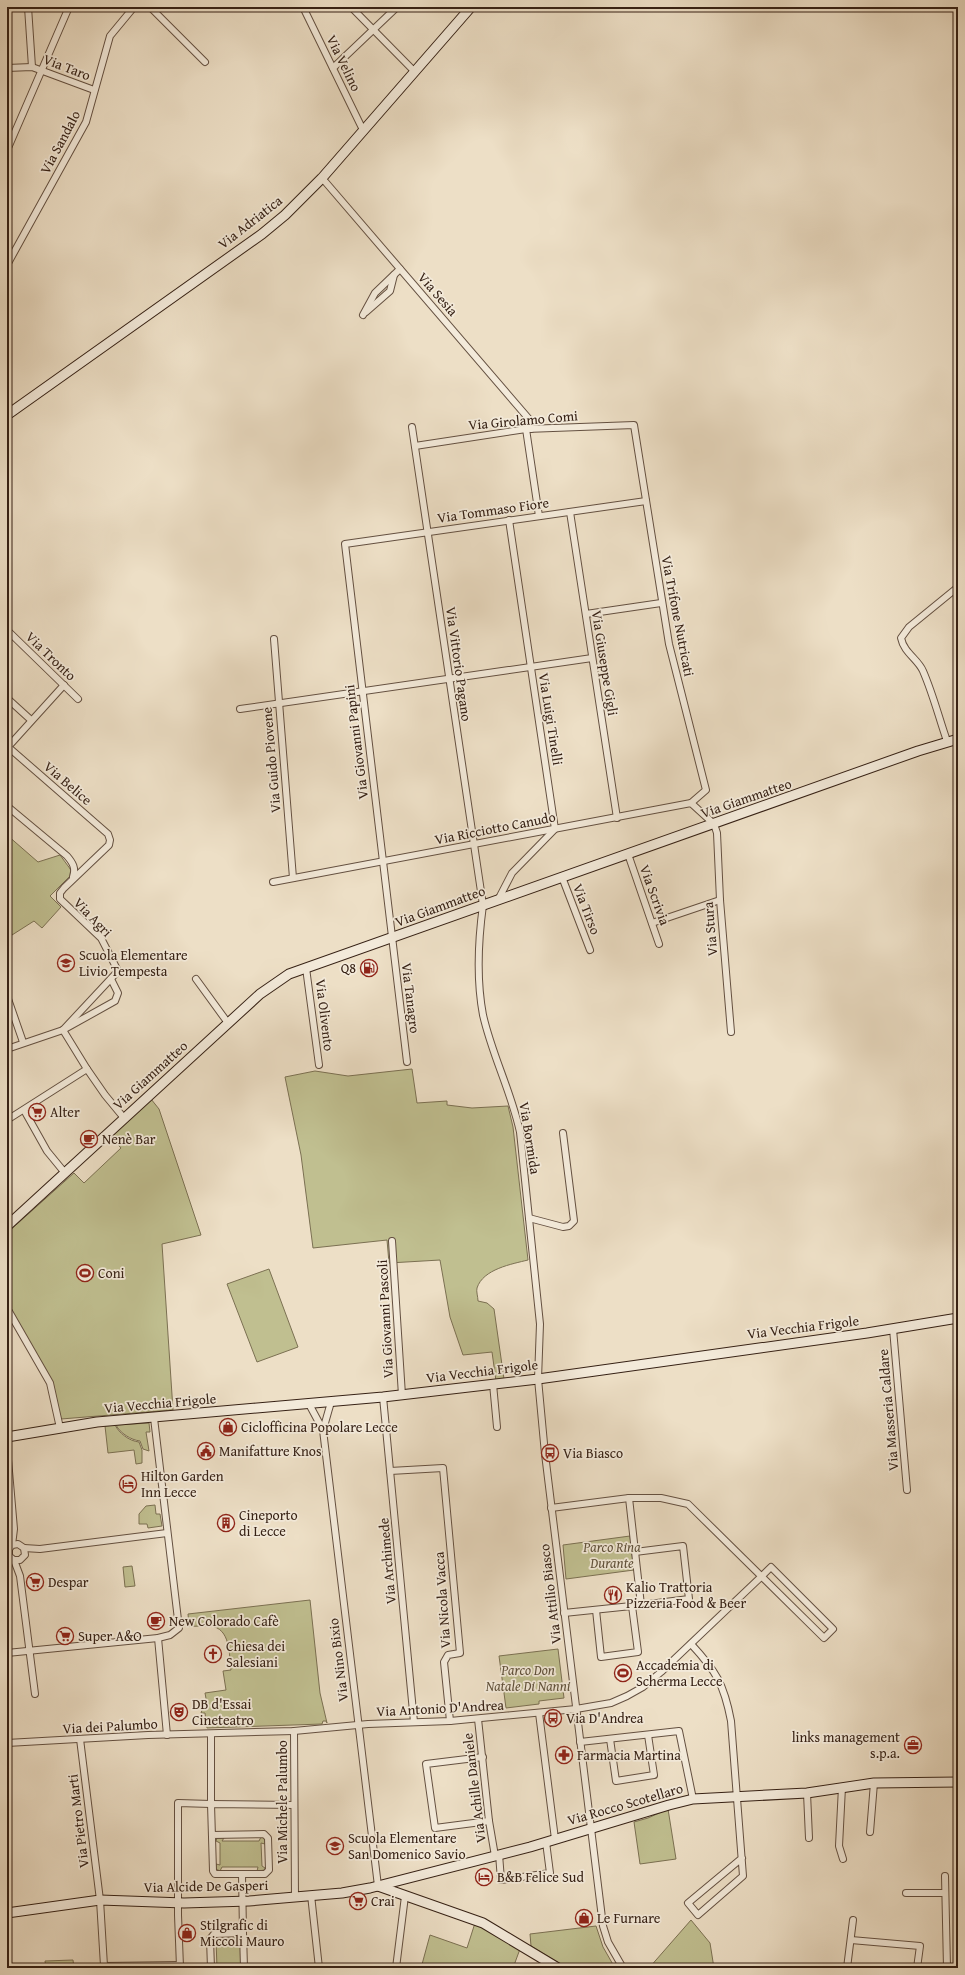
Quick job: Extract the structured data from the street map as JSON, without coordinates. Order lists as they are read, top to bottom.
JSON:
{
  "streets": {
    "street": [
      "Via Velino",
      "Via Taro",
      "Via Sandalo",
      "Via Adriatica",
      "Via Sesia",
      "Via Girolamo Comi",
      "Via Tommaso Fiore",
      "Via Trifone Nutricati",
      "Via Tronto",
      "Via Giuseppe Gigli",
      "Via Vittorio Pagano",
      "Via Luigi Tinelli",
      "Via Giovanni Papini",
      "Via Guido Piovene",
      "Via Belice",
      "Via Giammatteo",
      "Via Ricciotto Canudo",
      "Via Scrivia",
      "Via Tirso",
      "Via Agri",
      "Via Stura",
      "Via Tanagro",
      "Via Olivento",
      "Via Bormida",
      "Via Giovanni Pascoli",
      "Via Vecchia Frigole",
      "Via Masseria Caldare",
      "Via Archimede",
      "Via Attilio Biasco",
      "Via Nicola Vacca",
      "Via Nino Bixio",
      "Via Antonio D'Andrea",
      "Via dei Palumbo",
      "Via Achille Daniele",
      "Via Michele Palumbo",
      "Via Rocco Scotellaro",
      "Via Pietro Marti",
      "Via Alcide De Gasperi"
    ]
  },
  "crossings": [
    ["Via Velino", "Via Adriatica"],
    ["Via Taro", "Via Sandalo"],
    ["Via Adriatica", "Via Sesia"],
    ["Via Sesia", "Via Girolamo Comi"],
    ["Via Sesia", "Via Tommaso Fiore"],
    ["Via Girolamo Comi", "Via Trifone Nutricati"],
    ["Via Girolamo Comi", "Via Vittorio Pagano"],
    ["Via Tommaso Fiore", "Via Trifone Nutricati"],
    ["Via Tommaso Fiore", "Via Giuseppe Gigli"],
    ["Via Tommaso Fiore", "Via Vittorio Pagano"],
    ["Via Tommaso Fiore", "Via Luigi Tinelli"],
    ["Via Tommaso Fiore", "Via Giovanni Papini"],
    ["Via Trifone Nutricati", "Via Ricciotto Canudo"],
    ["Via Giuseppe Gigli", "Via Ricciotto Canudo"],
    ["Via Vittorio Pagano", "Via Giammatteo"],
    ["Via Vittorio Pagano", "Via Ricciotto Canudo"],
    ["Via Vittorio Pagano", "Via Bormida"],
    ["Via Luigi Tinelli", "Via Ricciotto Canudo"],
    ["Via Giovanni Papini", "Via Giammatteo"],
    ["Via Giovanni Papini", "Via Ricciotto Canudo"],
    ["Via Giovanni Papini", "Via Tanagro"],
    ["Via Guido Piovene", "Via Ricciotto Canudo"],
    ["Via Belice", "Via Agri"],
    ["Via Giammatteo", "Via Scrivia"],
    ["Via Giammatteo", "Via Tirso"],
    ["Via Giammatteo", "Via Stura"],
    ["Via Giammatteo", "Via Tanagro"],
    ["Via Giammatteo", "Via Olivento"],
    ["Via Giammatteo", "Via Bormida"],
    ["Via Bormida", "Via Vecchia Frigole"],
    ["Via Bormida", "Via Attilio Biasco"],
    ["Via Giovanni Pascoli", "Via Vecchia Frigole"],
    ["Via Vecchia Frigole", "Via Masseria Caldare"],
    ["Via Vecchia Frigole", "Via Archimede"],
    ["Via Vecchia Frigole", "Via Attilio Biasco"],
    ["Via Vecchia Frigole", "Via Nino Bixio"],
    ["Via Archimede", "Via Nicola Vacca"],
    ["Via Archimede", "Via Antonio D'Andrea"],
    ["Via Attilio Biasco", "Via Antonio D'Andrea"],
    ["Via Attilio Biasco", "Via Rocco Scotellaro"],
    ["Via Nicola Vacca", "Via Antonio D'Andrea"],
    ["Via Nino Bixio", "Via Antonio D'Andrea"],
    ["Via Nino Bixio", "Via dei Palumbo"],
    ["Via Nino Bixio", "Via Rocco Scotellaro"],
    ["Via Nino Bixio", "Via Alcide De Gasperi"],
    ["Via Antonio D'Andrea", "Via dei Palumbo"],
    ["Via Antonio D'Andrea", "Via Achille Daniele"],
    ["Via dei Palumbo", "Via Michele Palumbo"],
    ["Via dei Palumbo", "Via Pietro Marti"],
    ["Via Achille Daniele", "Via Rocco Scotellaro"],
    ["Via Michele Palumbo", "Via Alcide De Gasperi"],
    ["Via Rocco Scotellaro", "Via Alcide De Gasperi"],
    ["Via Pietro Marti", "Via Alcide De Gasperi"]
  ],
  "parks": ["Parco Rina Durante", "Parco Don Natale Di Nanni"],
  "places": {
    "school or university": ["Scuola Elementare Livio Tempesta", "Scuola Elementare San Domenico Savio"],
    "fuel station": ["Q8"],
    "supermarket": [
      "Alter",
      "Despar",
      "Super A&O",
      "Crai"
    ],
    "cafe": ["Nenè Bar", "New Colorado Cafè"],
    "sports": ["Coni", "Accademia di Scherma Lecce"],
    "shop": ["Ciclofficina Popolare Lecce", "Le Furnare", "Stilgrafic di Miccoli Mauro"],
    "public building": ["Manifatture Knos"],
    "bus stop": ["Via Biasco", "Via D'Andrea"],
    "hotel": ["Hilton Garden Inn Lecce", "B&B Felice Sud"],
    "building": ["Cineporto di Lecce"],
    "restaurant": ["Kalio Trattoria Pizzeria Food & Beer"],
    "church": ["Chiesa dei Salesiani"],
    "theatre": ["DB d'Essai Cineteatro"],
    "office": ["links management s.p.a."],
    "pharmacy": ["Farmacia Martina"]
  }
}
